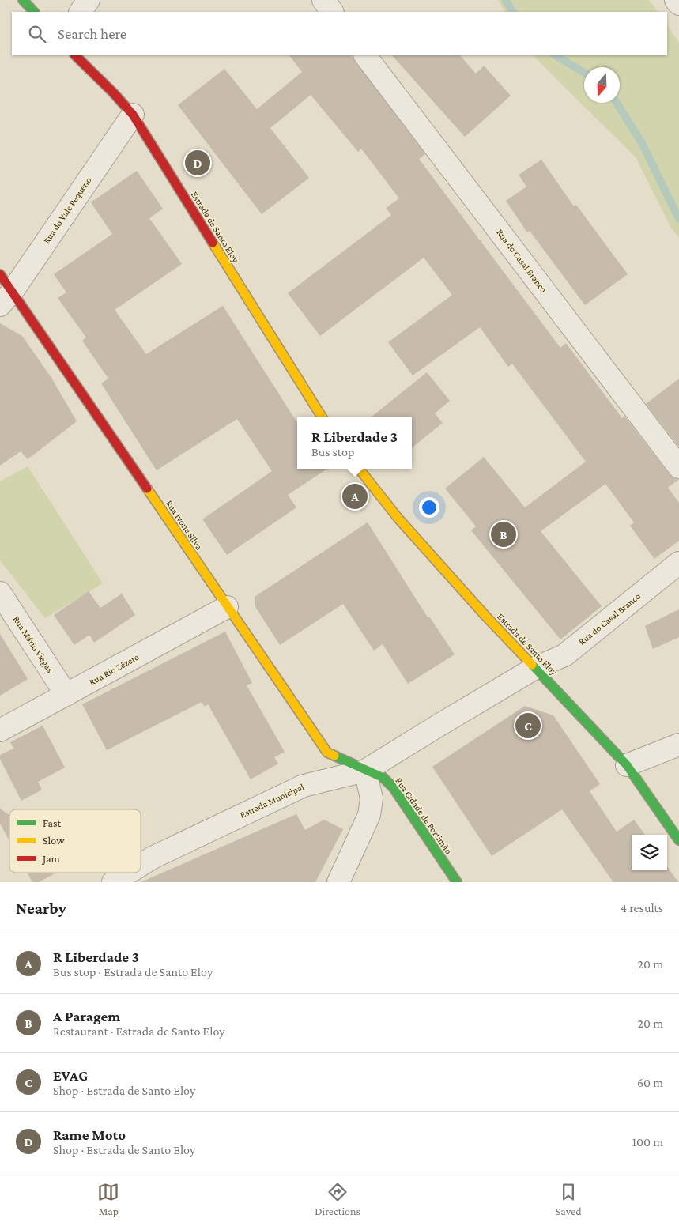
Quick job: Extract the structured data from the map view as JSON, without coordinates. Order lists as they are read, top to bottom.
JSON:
{
  "streets": {
    "main road": ["Estrada de Santo Eloy", "Rua Ivone Silva", "Rua Cidade de Portimão"],
    "street": [
      "Rua do Vale Pequeno",
      "Rua do Casal Branco",
      "Rua Mário Viegas",
      "Rua Rio Zêzere",
      "Estrada Municipal"
    ]
  },
  "crossings": [
    ["Rua do Vale Pequeno", "Estrada de Santo Eloy"],
    ["Rua do Vale Pequeno", "Rua Ivone Silva"],
    ["Estrada de Santo Eloy", "Rua do Casal Branco"],
    ["Estrada de Santo Eloy", "Estrada Municipal"],
    ["Rua do Casal Branco", "Estrada Municipal"],
    ["Rua Ivone Silva", "Rua Rio Zêzere"],
    ["Rua Ivone Silva", "Estrada Municipal"],
    ["Rua Ivone Silva", "Rua Cidade de Portimão"],
    ["Rua Mário Viegas", "Rua Rio Zêzere"],
    ["Estrada Municipal", "Rua Cidade de Portimão"]
  ],
  "legend": ["Fast", "Slow", "Jam"],
  "north": "bottom",
  "page": {
    "search": "Search here",
    "pins": [
      "D",
      "A",
      "B",
      "C"
    ],
    "popup": ["R Liberdade 3", "Bus stop"],
    "heading": ["Nearby", "4 results"],
    "list": [
      {
        "mark": "A",
        "name": "R Liberdade 3",
        "note": "Bus stop · Estrada de Santo Eloy",
        "value": "20 m"
      },
      {
        "mark": "B",
        "name": "A Paragem",
        "note": "Restaurant · Estrada de Santo Eloy",
        "value": "20 m"
      },
      {
        "mark": "C",
        "name": "EVAG",
        "note": "Shop · Estrada de Santo Eloy",
        "value": "60 m"
      },
      {
        "mark": "D",
        "name": "Rame Moto",
        "note": "Shop · Estrada de Santo Eloy",
        "value": "100 m"
      }
    ],
    "nav": ["Map", "Directions", "Saved"]
  }
}
